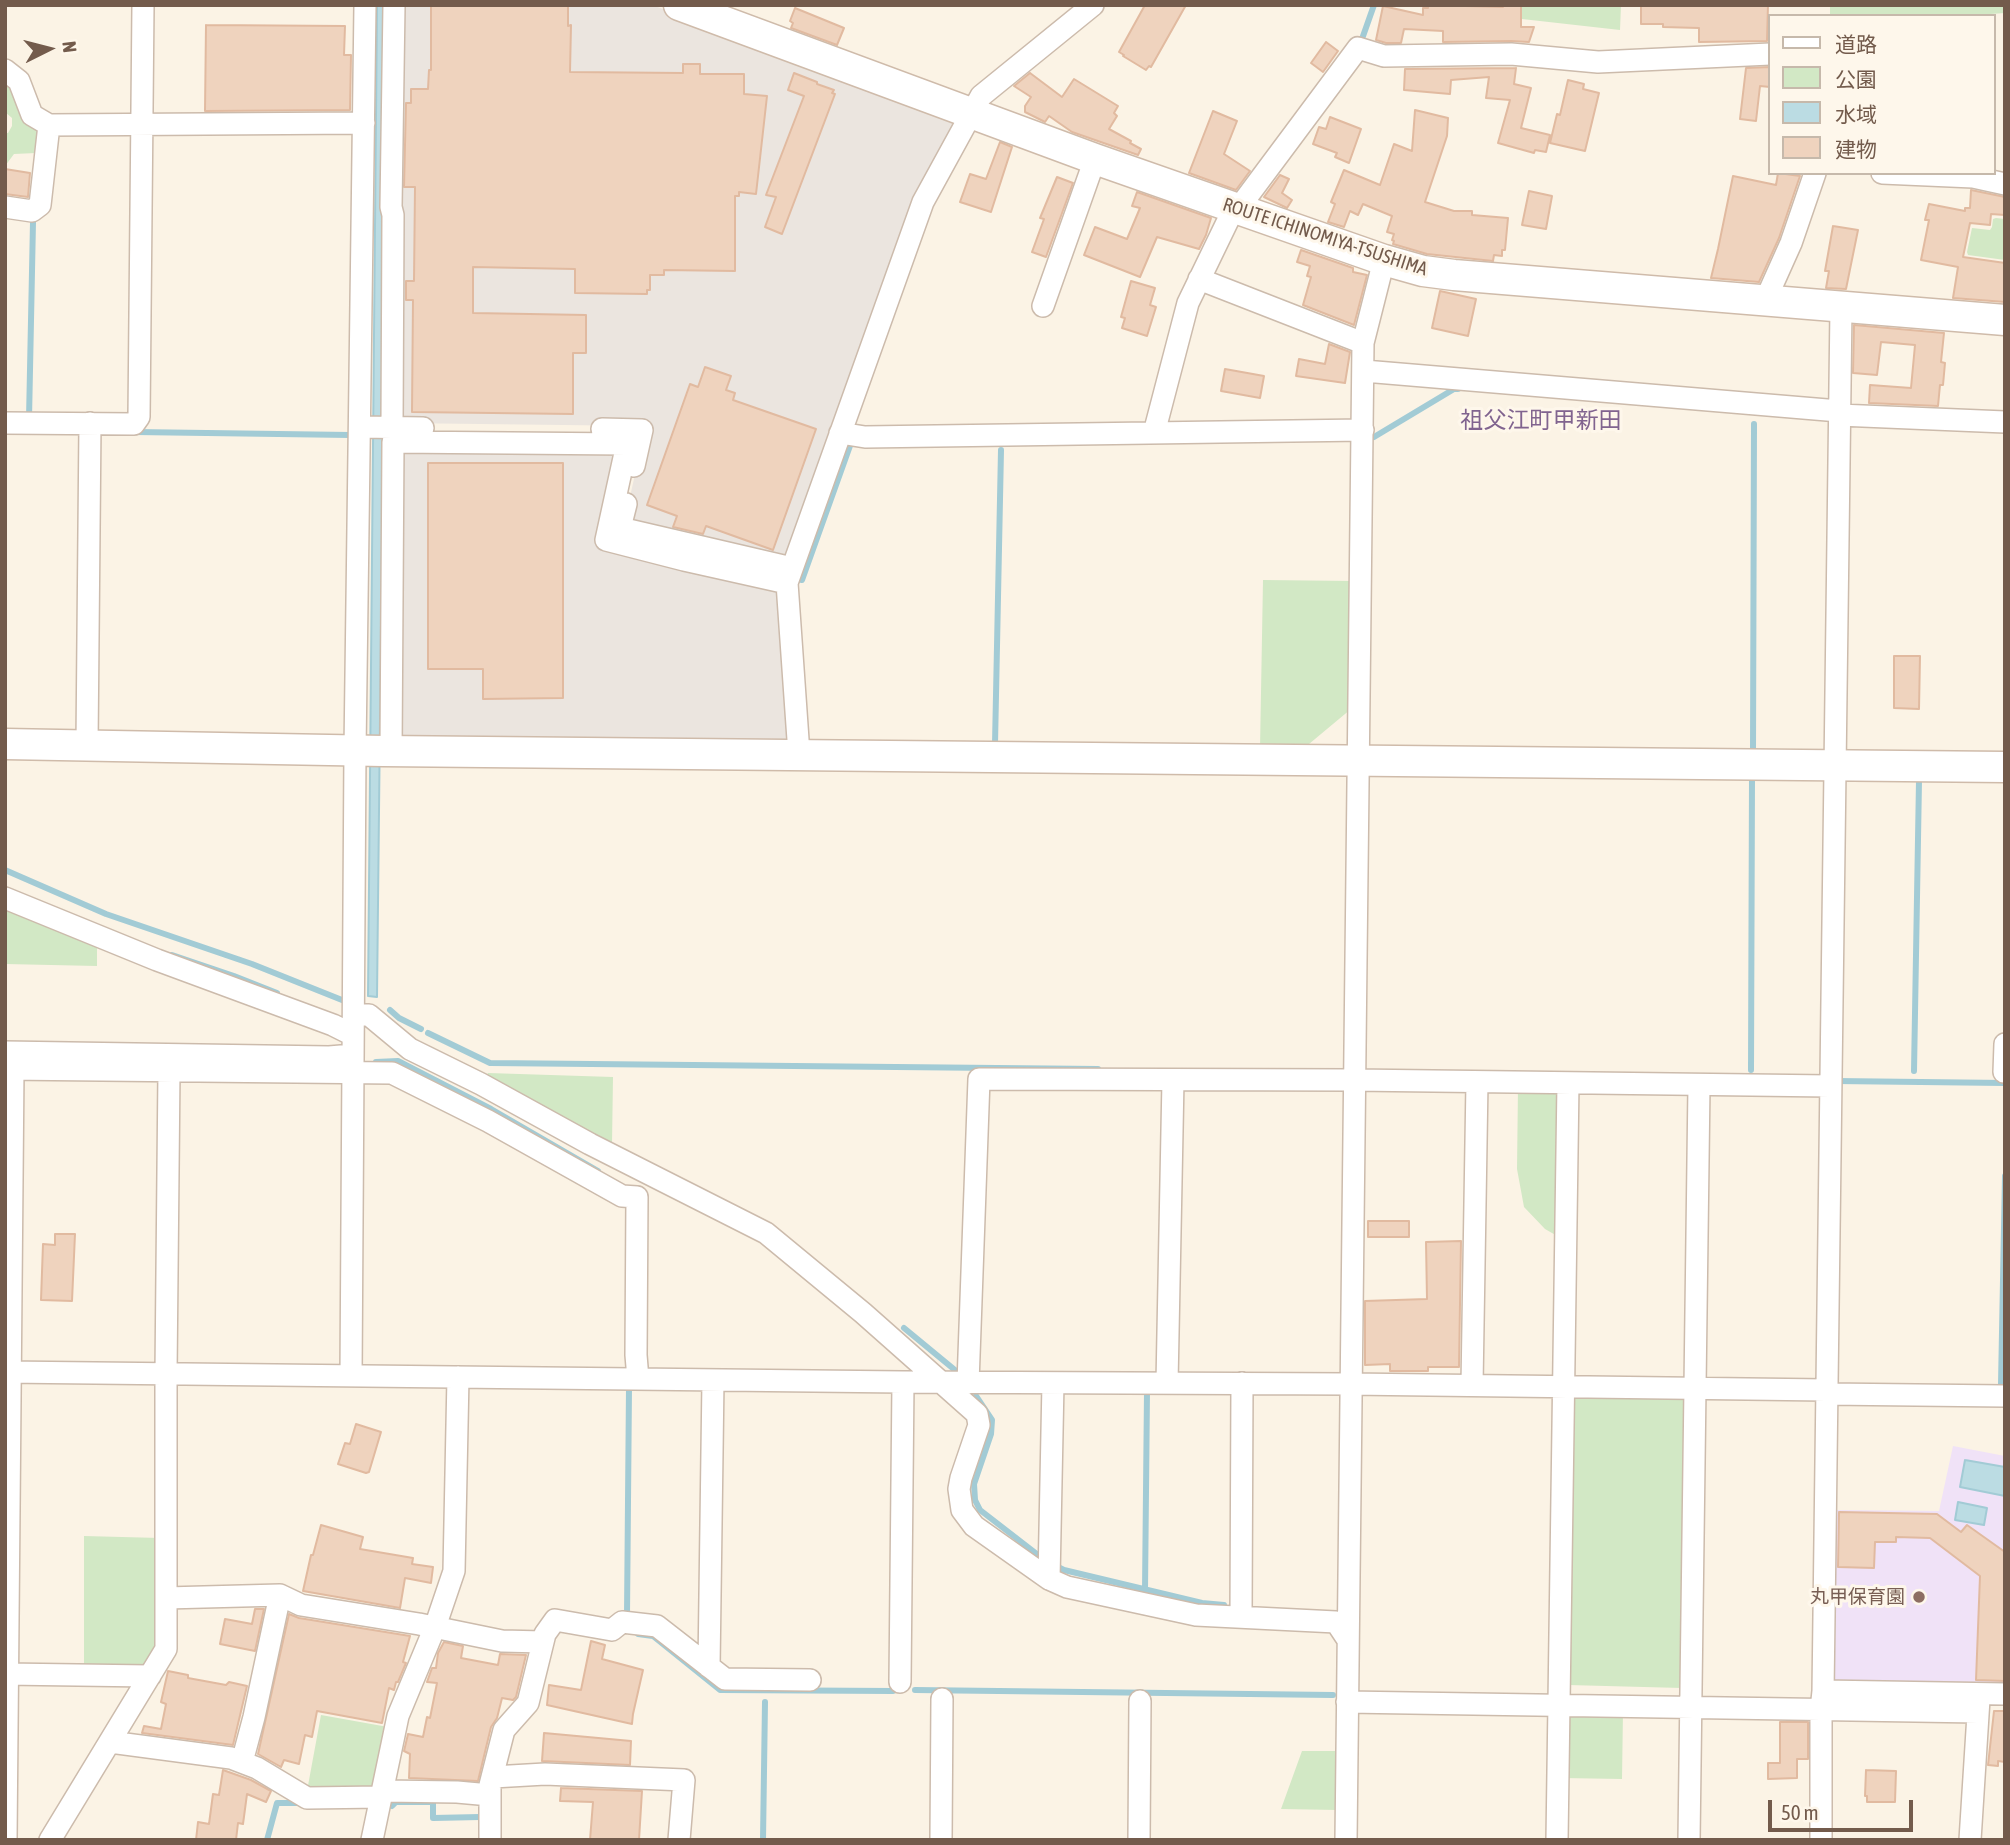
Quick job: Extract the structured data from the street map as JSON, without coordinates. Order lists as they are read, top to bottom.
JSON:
{
  "streets": {
    "street": ["ROUTE ICHINOMIYA-TSUSHIMA"]
  },
  "districts": ["祖父江町甲新田"],
  "places": ["丸甲保育園"],
  "legend": [
    "道路",
    "公園",
    "水域",
    "建物"
  ],
  "scale_bar": "50 m",
  "north": "right"
}
